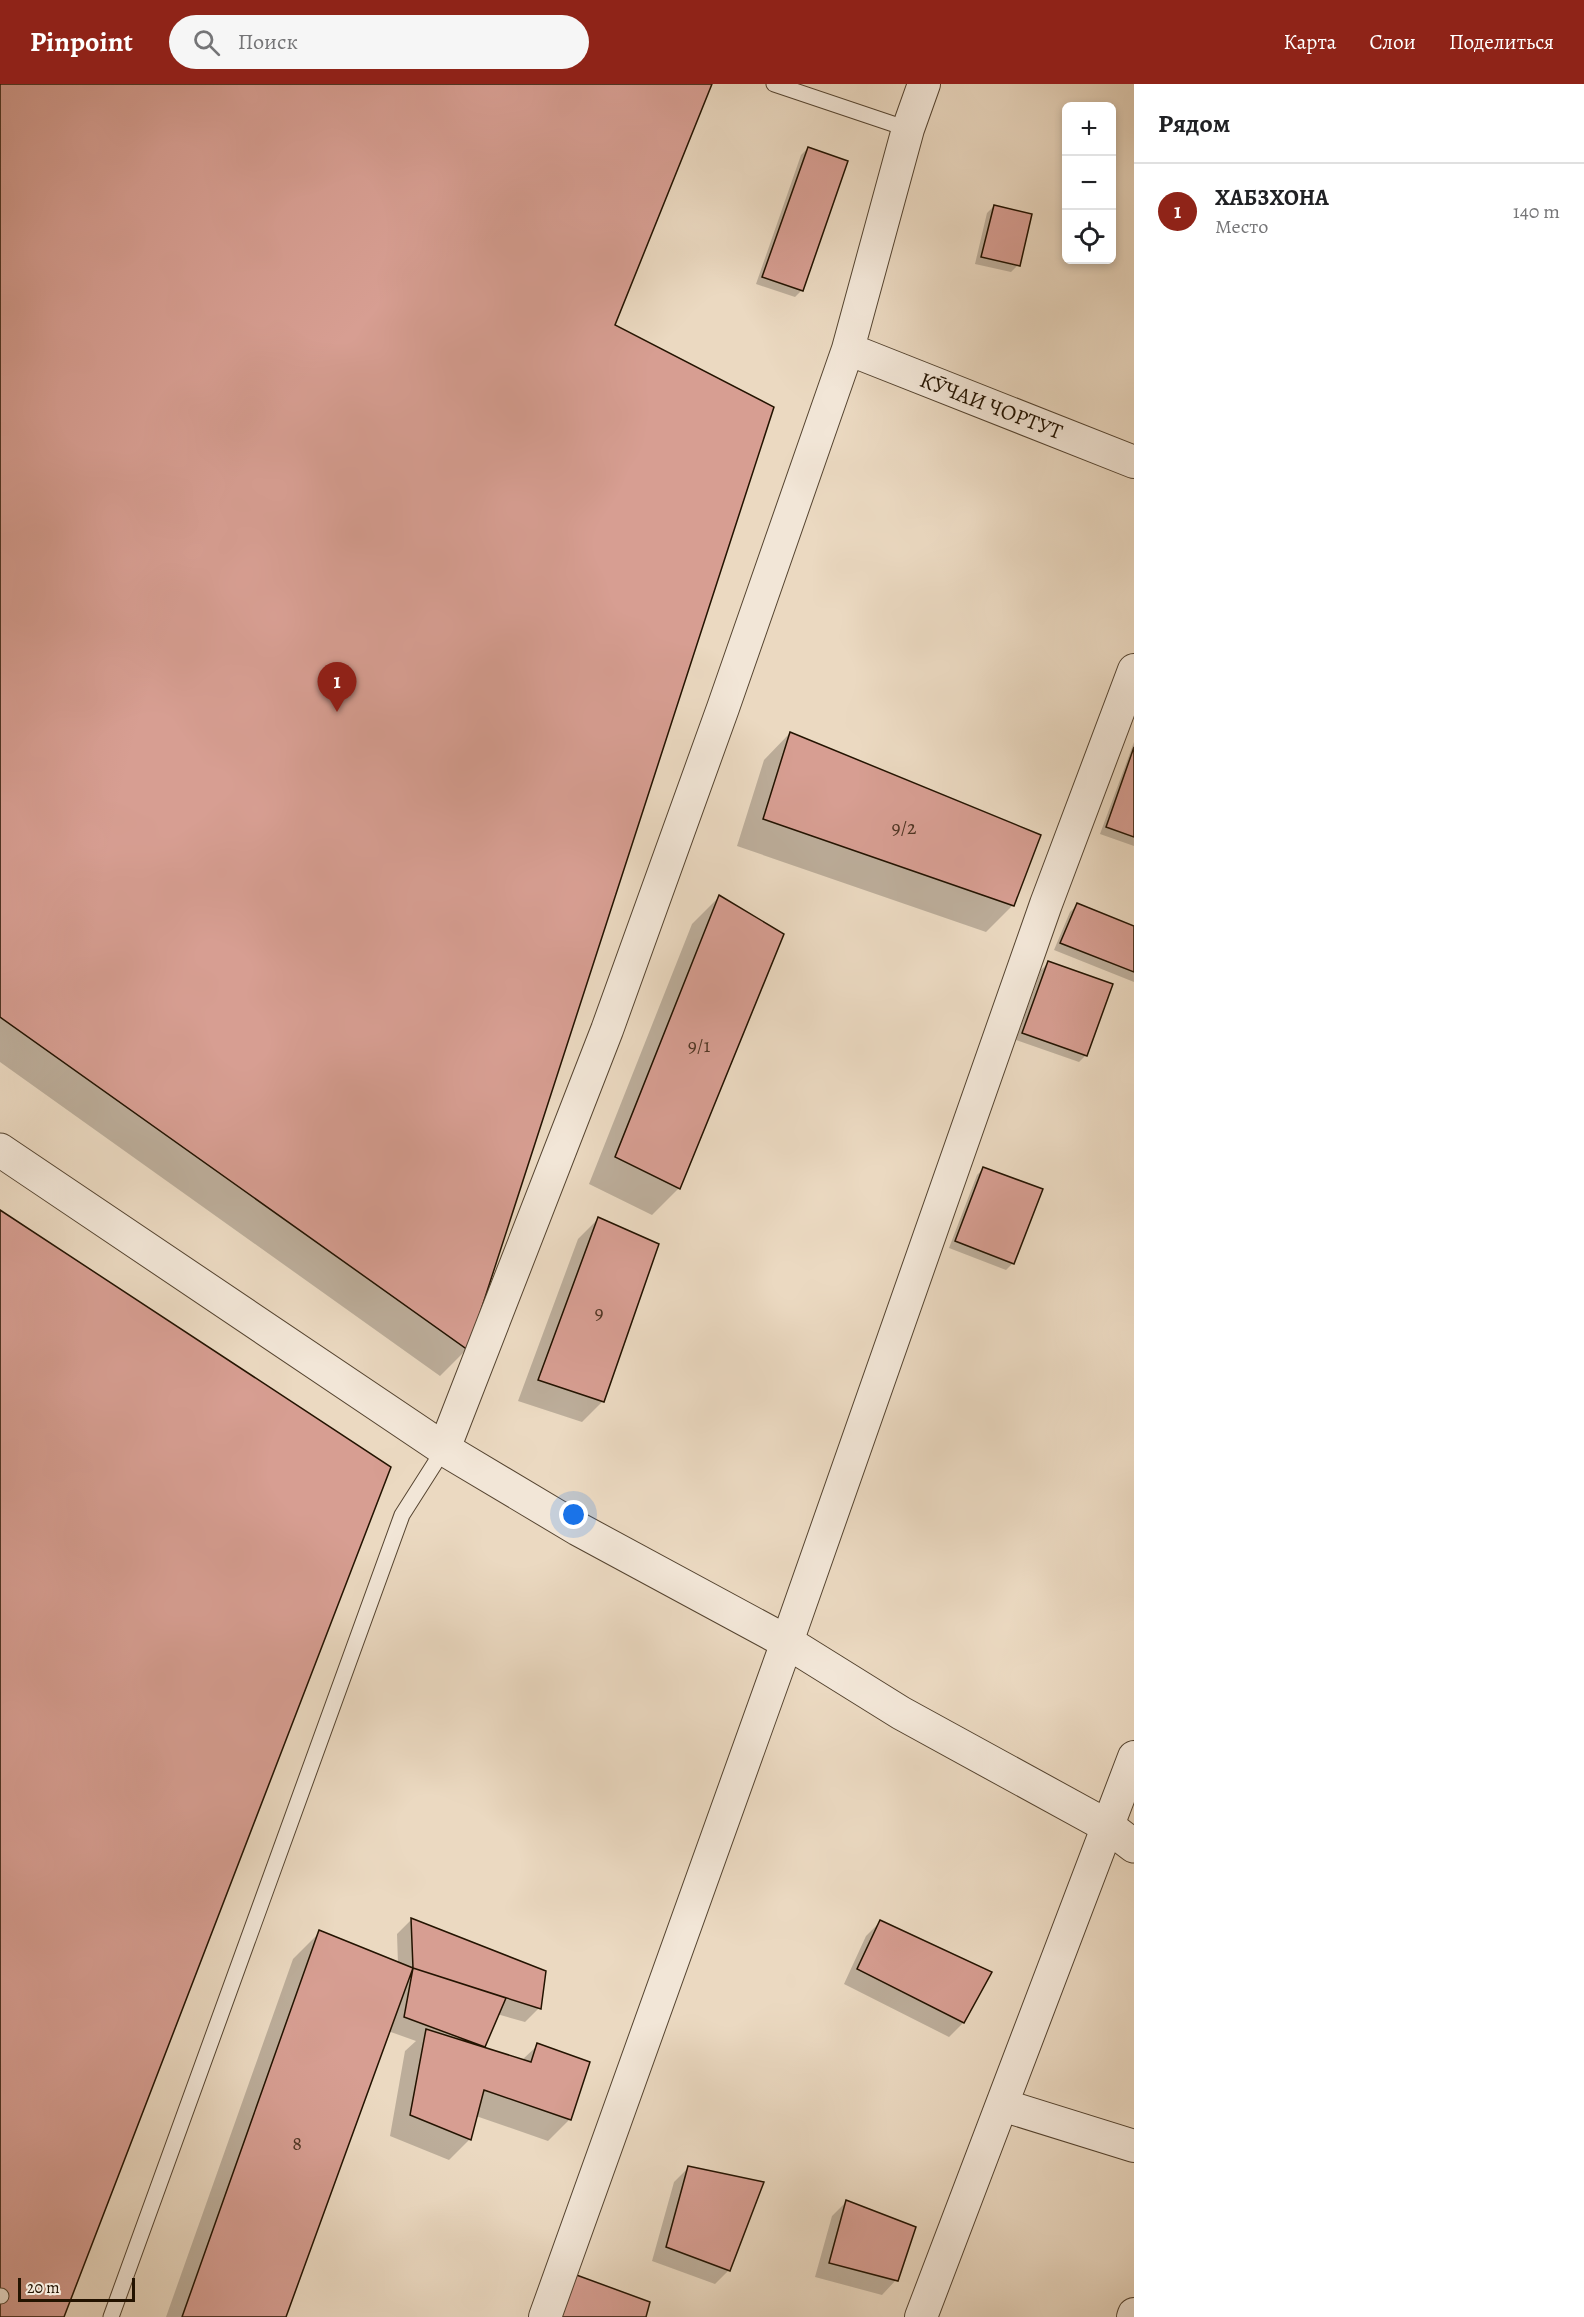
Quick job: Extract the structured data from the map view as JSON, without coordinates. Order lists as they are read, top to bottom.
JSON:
{
  "streets": {
    "street": ["КӮЧАИ ЧОРТУТ"]
  },
  "house_numbers": [
    "9/2",
    "9/1",
    "9",
    "8"
  ],
  "scale_bar": "20 m",
  "page": {
    "header": "Pinpoint",
    "search": "Поиск",
    "nav": ["Карта", "Слои", "Поделиться"],
    "heading": "Рядом",
    "map_buttons": ["+", "−"],
    "list": [
      {
        "mark": "1",
        "name": "ХАБЗХОНА",
        "note": "Место",
        "value": "140 m"
      }
    ],
    "pins": "1",
    "scale": "20 m"
  }
}
